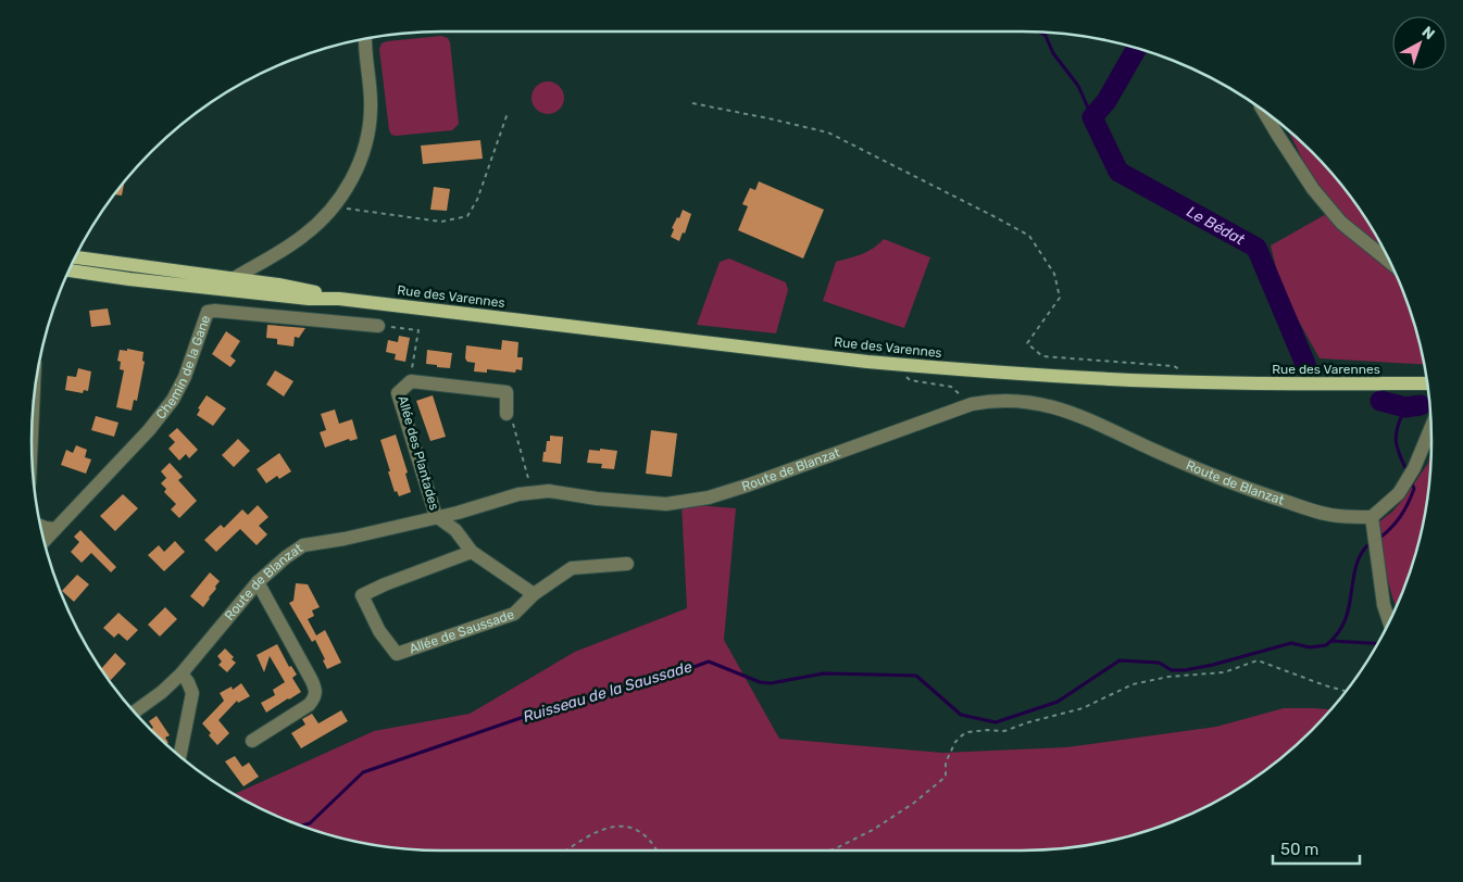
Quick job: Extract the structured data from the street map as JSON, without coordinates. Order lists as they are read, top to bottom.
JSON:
{
  "streets": {
    "main road": ["Rue des Varennes"],
    "street": [
      "Chemin de la Gane",
      "Allée des Plantades",
      "Route de Blanzat",
      "Allée de Saussade"
    ]
  },
  "crossings": [
    ["Allée des Plantades", "Route de Blanzat"]
  ],
  "water": ["Le Bédat", "Ruisseau de la Saussade"],
  "scale_bar": "50 m",
  "north": "top right"
}
